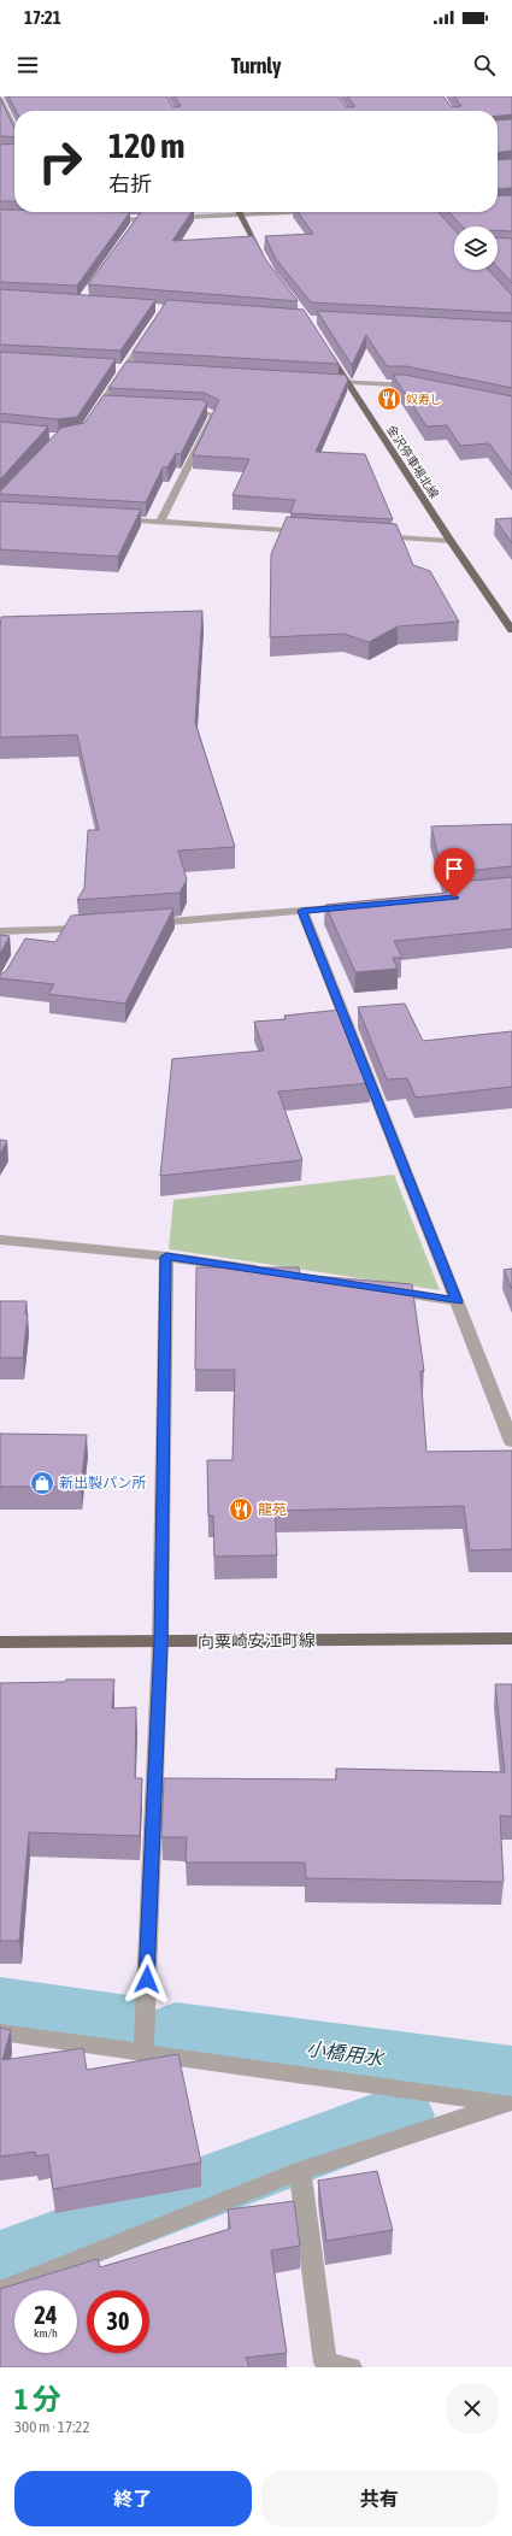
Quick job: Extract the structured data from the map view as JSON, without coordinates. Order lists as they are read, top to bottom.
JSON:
{
  "streets": {
    "main road": ["金沢停車場北線", "向粟崎安江町線"]
  },
  "water": ["小橋用水"],
  "places": {
    "restaurant": ["奴寿し", "龍苑"],
    "shop": ["新出製パン所"]
  },
  "page": {
    "status": "17:21",
    "header": "Turnly",
    "turn": ["120 m", "右折"],
    "speed": "24 km/h",
    "limit": "30",
    "heading": ["1 分", "300 m · 17:22"],
    "buttons": ["終了", "共有"]
  }
}
